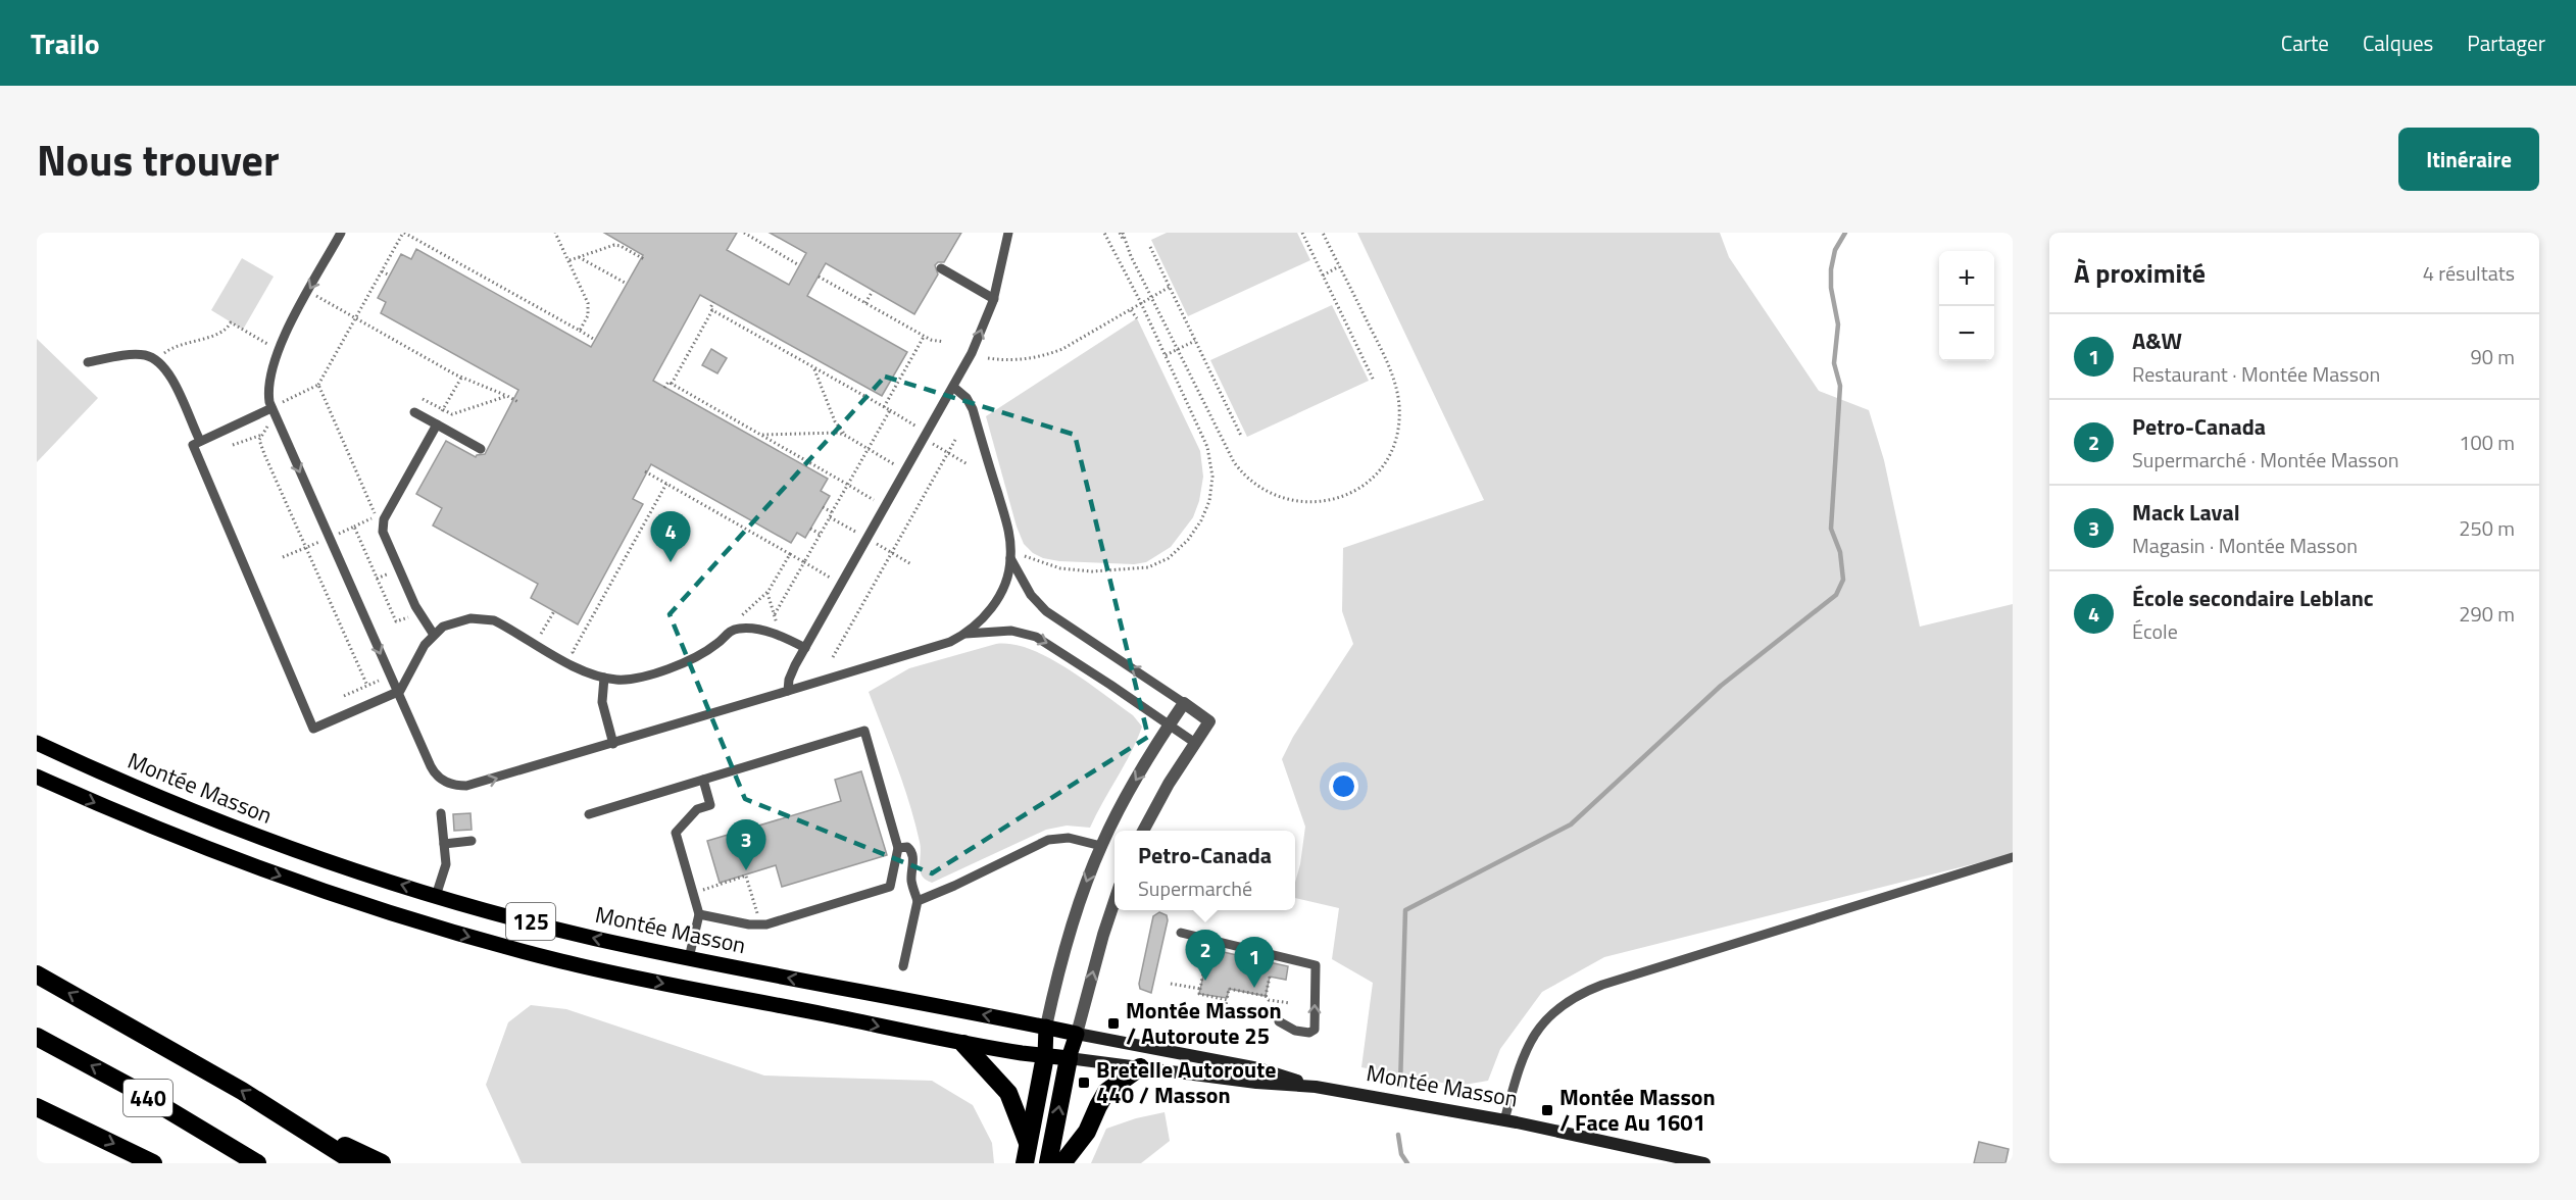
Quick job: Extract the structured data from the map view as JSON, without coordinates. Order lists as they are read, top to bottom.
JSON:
{
  "streets": {
    "highway": ["440"],
    "main road": ["Montée Masson", "125"]
  },
  "places": {
    "transit": ["Montée Masson / Autoroute 25", "Bretelle Autoroute 440 / Masson", "Montée Masson / Face Au 1601"]
  },
  "page": {
    "header": "Trailo",
    "nav": ["Carte", "Calques", "Partager"],
    "title": "Nous trouver",
    "buttons": "Itinéraire",
    "heading": ["À proximité", "4 résultats"],
    "map_buttons": ["+", "−"],
    "list": [
      {
        "mark": "1",
        "name": "A&W",
        "note": "Restaurant · Montée Masson",
        "value": "90 m"
      },
      {
        "mark": "2",
        "name": "Petro-Canada",
        "note": "Supermarché · Montée Masson",
        "value": "100 m"
      },
      {
        "mark": "3",
        "name": "Mack Laval",
        "note": "Magasin · Montée Masson",
        "value": "250 m"
      },
      {
        "mark": "4",
        "name": "École secondaire Leblanc",
        "note": "École",
        "value": "290 m"
      }
    ],
    "pins": [
      "4",
      "3",
      "2",
      "1"
    ],
    "popup": ["Petro-Canada", "Supermarché"]
  }
}
